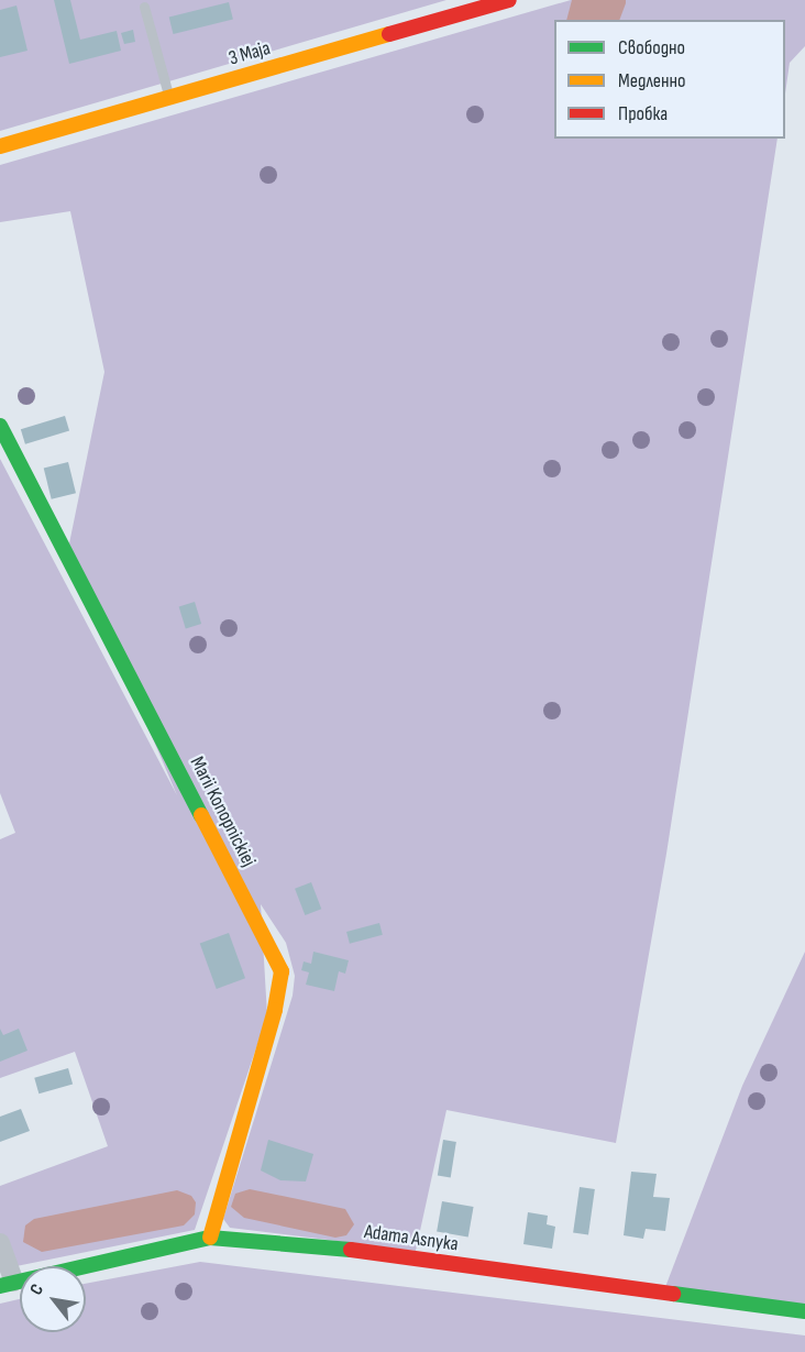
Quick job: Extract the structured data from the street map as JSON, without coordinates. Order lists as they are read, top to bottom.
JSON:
{
  "streets": {
    "street": ["3 Maja", "Marii Konopnickiej", "Adama Asnyka"]
  },
  "crossings": [
    ["Marii Konopnickiej", "Adama Asnyka"]
  ],
  "legend": ["Свободно", "Медленно", "Пробка"],
  "north": "top left"
}
